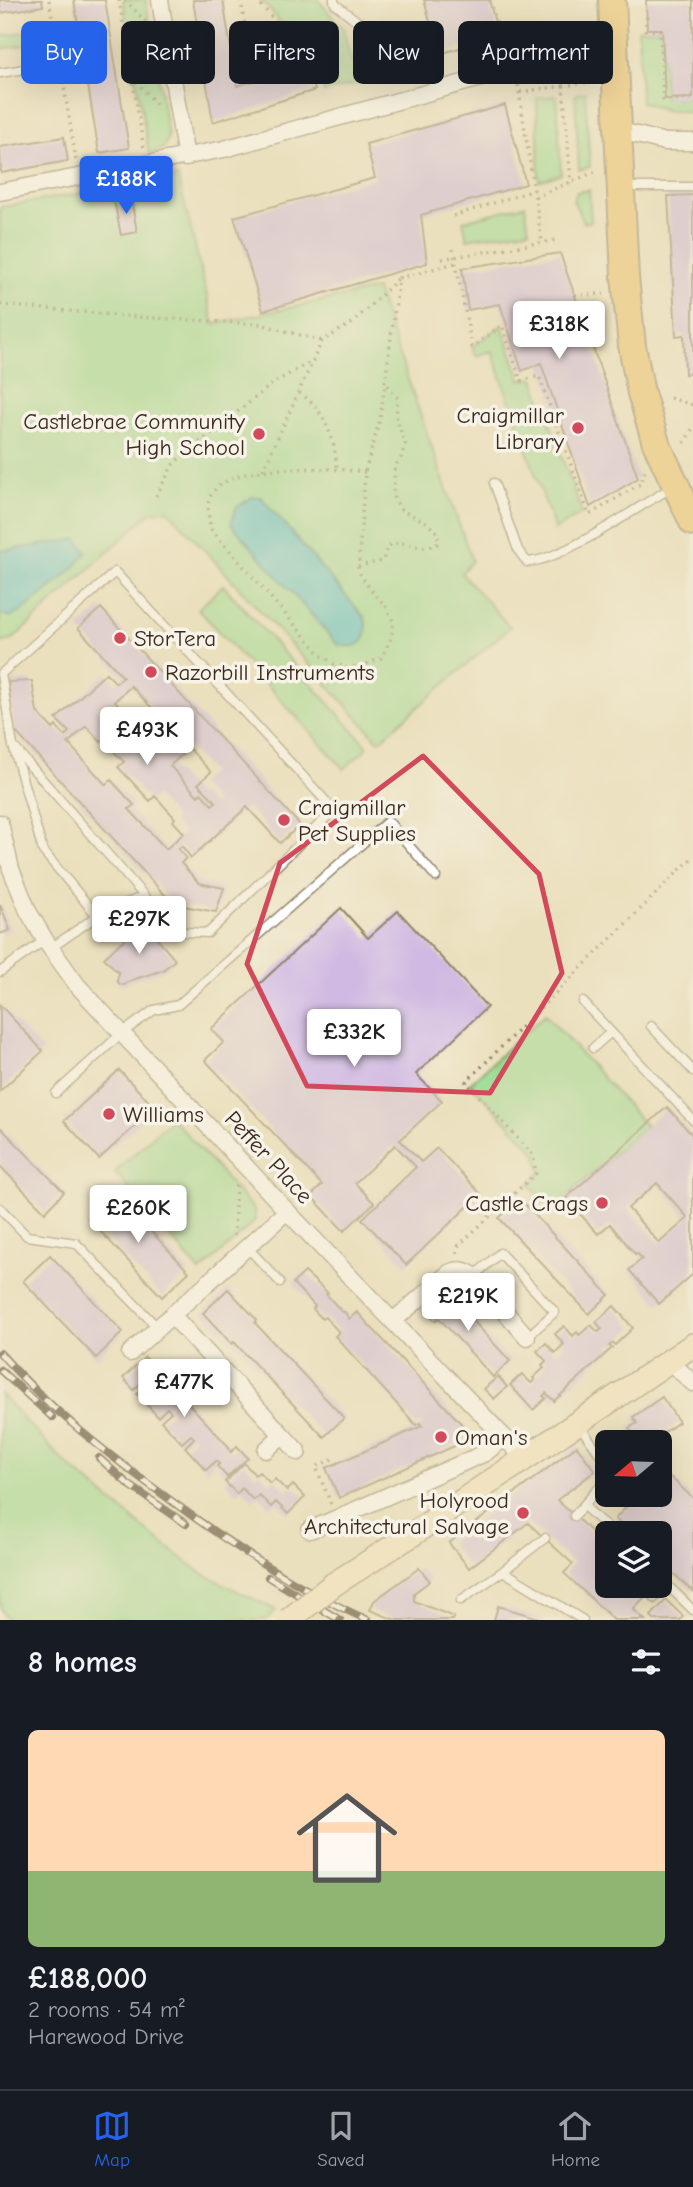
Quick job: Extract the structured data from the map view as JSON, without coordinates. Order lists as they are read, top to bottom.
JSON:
{
  "streets": {
    "street": ["Peffer Place"]
  },
  "places": [
    "Craigmillar Library",
    "Castlebrae Community High School",
    "StorTera",
    "Razorbill Instruments",
    "Craigmillar Pet Supplies",
    "Williams",
    "Castle Crags",
    "Oman's",
    "Holyrood Architectural Salvage"
  ],
  "north": "left",
  "page": {
    "chip": [
      "Buy",
      "Rent",
      "Filters",
      "New",
      "Apartment"
    ],
    "price": [
      "£188K",
      "£318K",
      "£493K",
      "£297K",
      "£332K",
      "£260K",
      "£219K",
      "£477K"
    ],
    "heading": "8 homes",
    "list": [
      {
        "name": "£188,000",
        "note": "2 rooms · 54 m² · Harewood Drive"
      }
    ],
    "tabs": ["Map", "Saved", "Home"]
  }
}
